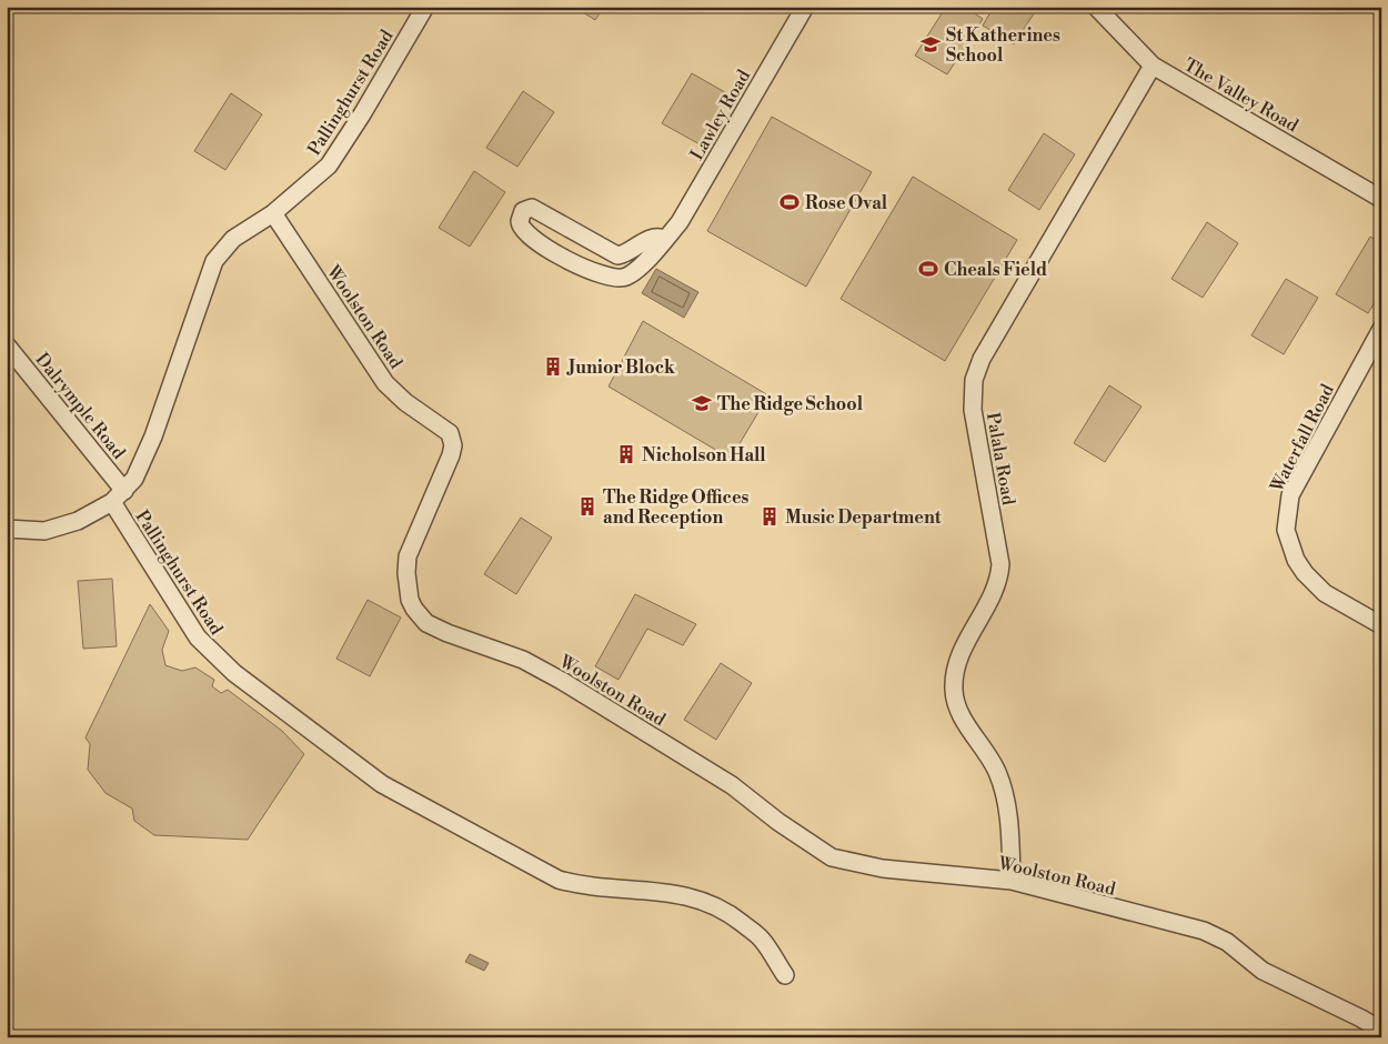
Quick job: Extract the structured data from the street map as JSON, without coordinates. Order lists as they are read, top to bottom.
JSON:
{
  "streets": {
    "street": [
      "Pallinghurst Road",
      "The Valley Road",
      "Lawley Road",
      "Woolston Road",
      "Dalrymple Road",
      "Waterfall Road",
      "Palala Road"
    ]
  },
  "crossings": [
    ["Pallinghurst Road", "Woolston Road"],
    ["Pallinghurst Road", "Dalrymple Road"],
    ["The Valley Road", "Palala Road"],
    ["Woolston Road", "Palala Road"]
  ],
  "places": {
    "school or university": ["St Katherines School", "The Ridge School"],
    "sports": ["Rose Oval", "Cheals Field"],
    "building": [
      "Junior Block",
      "Nicholson Hall",
      "The Ridge Offices and Reception",
      "Music Department"
    ]
  }
}
